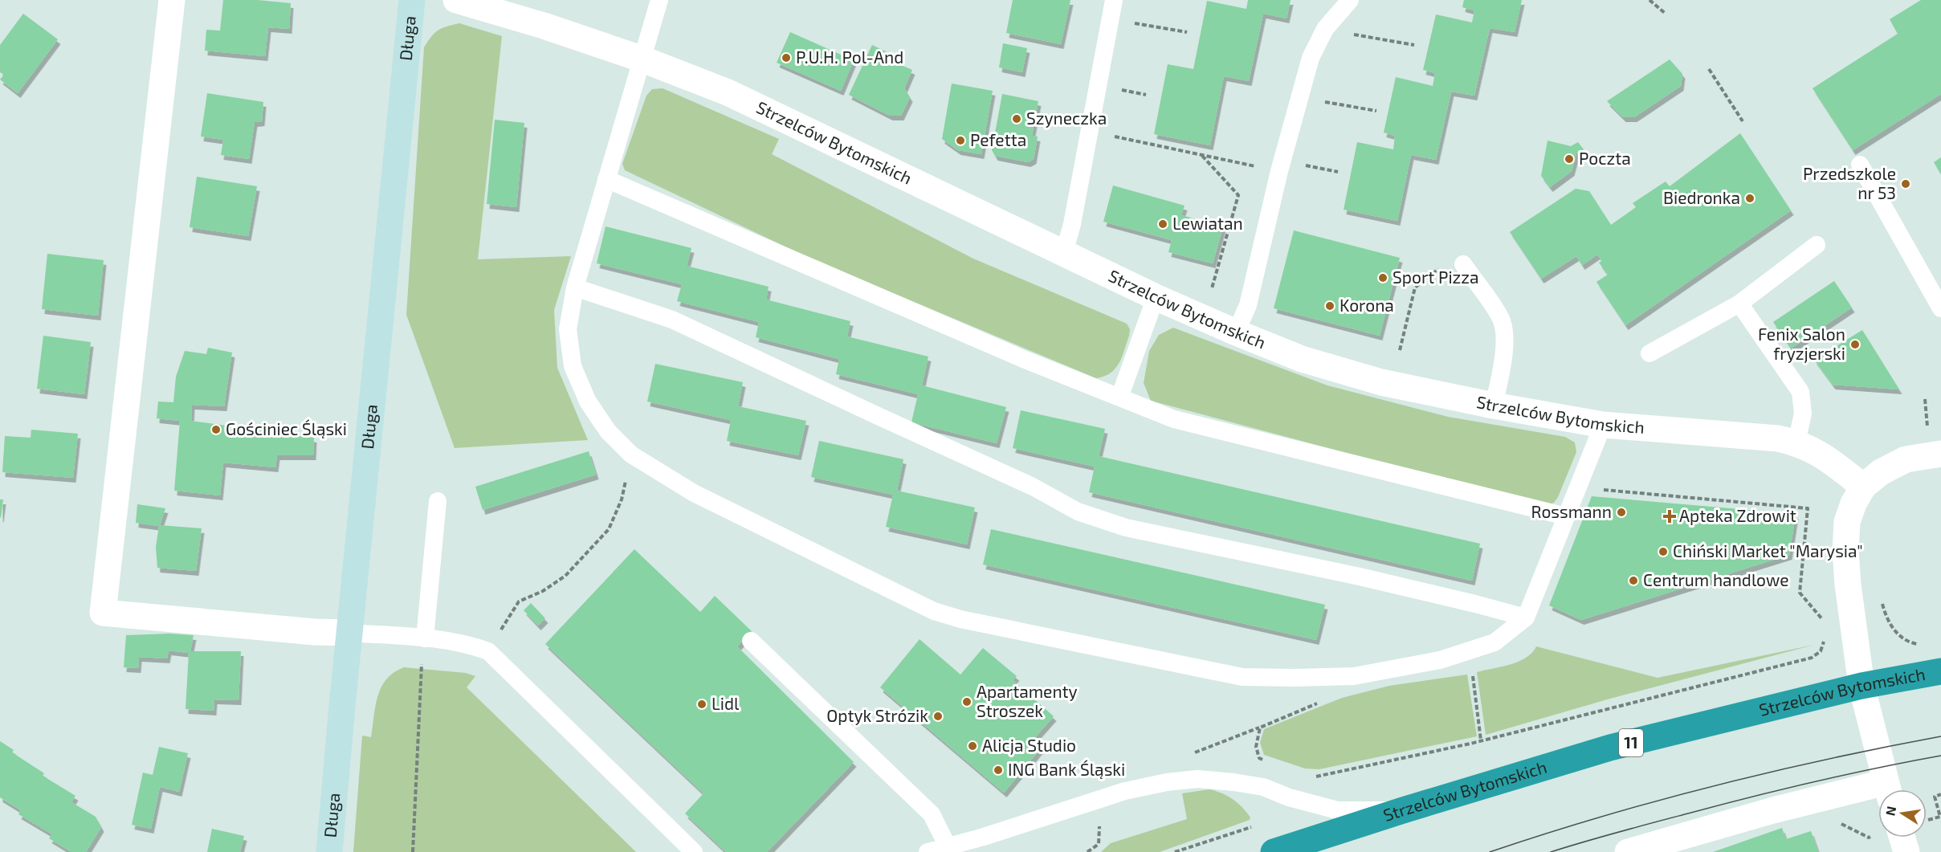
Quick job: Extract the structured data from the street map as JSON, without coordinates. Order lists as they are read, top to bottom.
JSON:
{
  "streets": {
    "highway": ["Strzelców Bytomskich", "11"],
    "street": ["Długa"]
  },
  "places": {
    "other": [
      "P.U.H. Pol-And",
      "Szyneczka",
      "Pefetta",
      "Poczta",
      "Przedszkole nr 53",
      "Biedronka",
      "Lewiatan",
      "Sport Pizza",
      "Korona",
      "Fenix Salon fryzjerski",
      "Gościniec Śląski",
      "Rossmann",
      "Chiński Market \"Marysia\"",
      "Centrum handlowe",
      "Apartamenty Stroszek",
      "Lidl",
      "Optyk Strózik",
      "Alicja Studio",
      "ING Bank Śląski"
    ],
    "health": ["Apteka Zdrowit"]
  },
  "north": "left"
}
